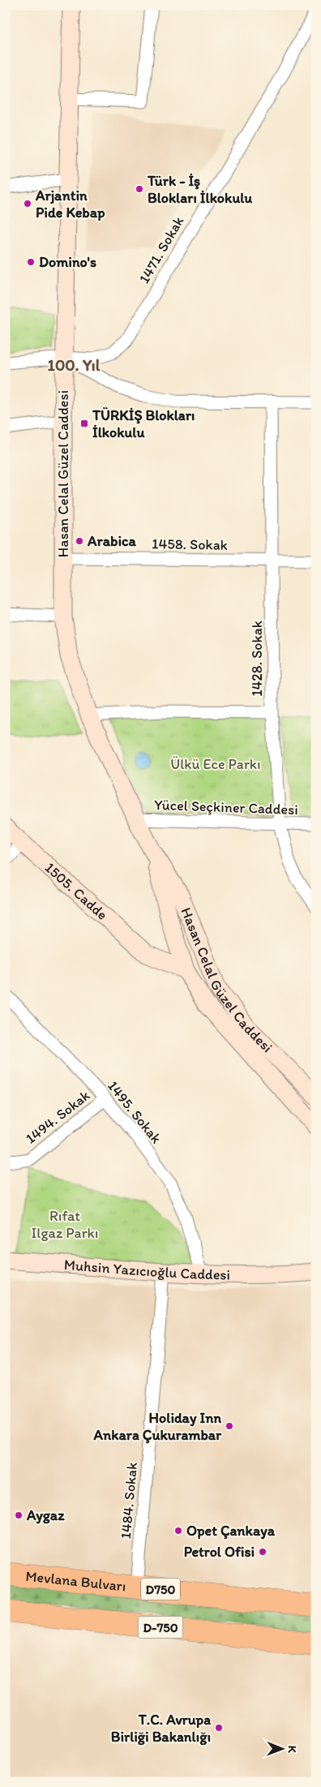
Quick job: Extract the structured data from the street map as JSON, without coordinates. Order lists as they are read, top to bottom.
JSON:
{
  "streets": {
    "highway": ["Mevlana Bulvarı", "D750", "D-750"],
    "main road": ["Hasan Celal Güzel Caddesi", "1505. Cadde", "Muhsin Yazıcıoğlu Caddesi"],
    "street": [
      "1471. Sokak",
      "1458. Sokak",
      "1428. Sokak",
      "Yücel Seçkiner Caddesi",
      "1495. Sokak",
      "1494. Sokak",
      "1484. Sokak"
    ]
  },
  "crossings": [
    ["1471. Sokak", "Hasan Celal Güzel Caddesi"],
    ["Hasan Celal Güzel Caddesi", "1458. Sokak"],
    ["Hasan Celal Güzel Caddesi", "Yücel Seçkiner Caddesi"],
    ["Hasan Celal Güzel Caddesi", "1505. Cadde"],
    ["1458. Sokak", "1428. Sokak"],
    ["1428. Sokak", "Yücel Seçkiner Caddesi"],
    ["1495. Sokak", "1494. Sokak"],
    ["1495. Sokak", "Muhsin Yazıcıoğlu Caddesi"],
    ["Muhsin Yazıcıoğlu Caddesi", "1484. Sokak"],
    ["1484. Sokak", "Mevlana Bulvarı"]
  ],
  "districts": ["100. Yıl"],
  "parks": ["Ülkü Ece Parkı", "Rıfat Ilgaz Parkı"],
  "places": {
    "other": [
      "Türk - İş Blokları İlkokulu",
      "Arjantin Pide Kebap",
      "Domino's",
      "Arabica",
      "Holiday Inn Ankara Çukurambar",
      "Aygaz",
      "Opet Çankaya",
      "Petrol Ofisi",
      "T.C. Avrupa Birliği Bakanlığı"
    ],
    "transit": ["TÜRKİŞ Blokları İlkokulu"]
  },
  "north": "right"
}
